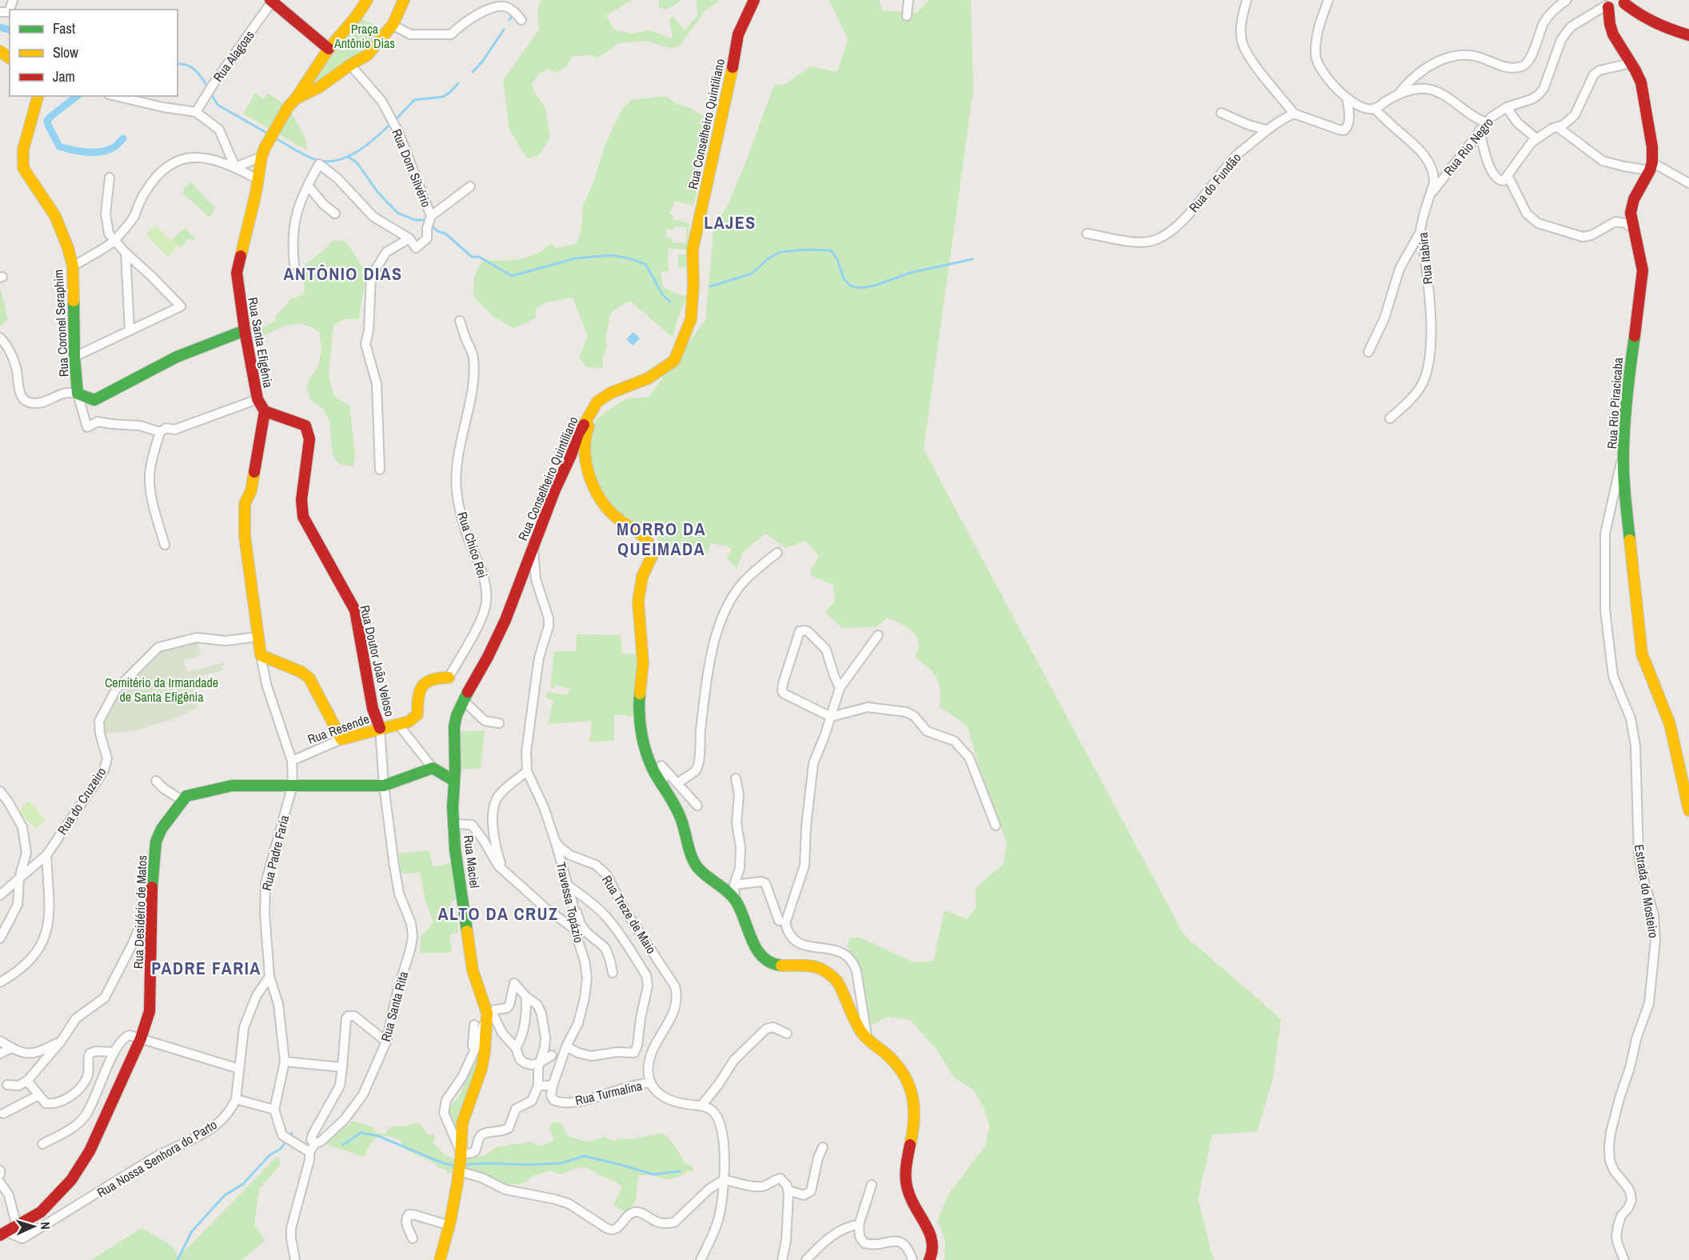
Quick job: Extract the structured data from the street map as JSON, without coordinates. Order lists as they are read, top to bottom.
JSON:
{
  "streets": {
    "street": [
      "Rua Alagoas",
      "Rua Conselheiro Quintiliano",
      "Rua Rio Negro",
      "Rua Dom Silvério",
      "Rua do Fundão",
      "Rua Itabira",
      "Rua Coronel Seraphim",
      "Rua Santa Efigênia",
      "Rua Rio Piracicaba",
      "Rua Chico Rei",
      "Rua Doutor João Veloso",
      "Rua Resende",
      "Rua do Cruzeiro",
      "Rua Padre Faria",
      "Rua Maciel",
      "Estrada do Mosteiro",
      "Travessa Topázio",
      "Rua Desidério de Matos",
      "Rua Treze de Maio",
      "Rua Santa Rita",
      "Rua Turmalina",
      "Rua Nossa Senhora do Parto"
    ]
  },
  "crossings": [
    ["Rua Conselheiro Quintiliano", "Rua Maciel"],
    ["Rua Rio Negro", "Rua Itabira"],
    ["Rua Rio Negro", "Rua Rio Piracicaba"],
    ["Rua Santa Efigênia", "Rua Doutor João Veloso"],
    ["Rua Rio Piracicaba", "Estrada do Mosteiro"],
    ["Rua Doutor João Veloso", "Rua Resende"],
    ["Rua Doutor João Veloso", "Rua Santa Rita"],
    ["Rua Resende", "Rua Padre Faria"],
    ["Rua Resende", "Rua Santa Rita"],
    ["Rua Padre Faria", "Rua Desidério de Matos"],
    ["Rua Padre Faria", "Rua Santa Rita"],
    ["Rua Padre Faria", "Rua Nossa Senhora do Parto"],
    ["Travessa Topázio", "Rua Treze de Maio"],
    ["Travessa Topázio", "Rua Turmalina"],
    ["Rua Desidério de Matos", "Rua Santa Rita"],
    ["Rua Desidério de Matos", "Rua Nossa Senhora do Parto"],
    ["Rua Treze de Maio", "Rua Turmalina"]
  ],
  "districts": [
    "LAJES",
    "ANTÔNIO DIAS",
    "MORRO DA QUEIMADA",
    "ALTO DA CRUZ",
    "PADRE FARIA"
  ],
  "parks": ["Praça Antônio Dias", "Cemitério da Irmandade de Santa Efigênia"],
  "legend": ["Fast", "Slow", "Jam"],
  "north": "right"
}
